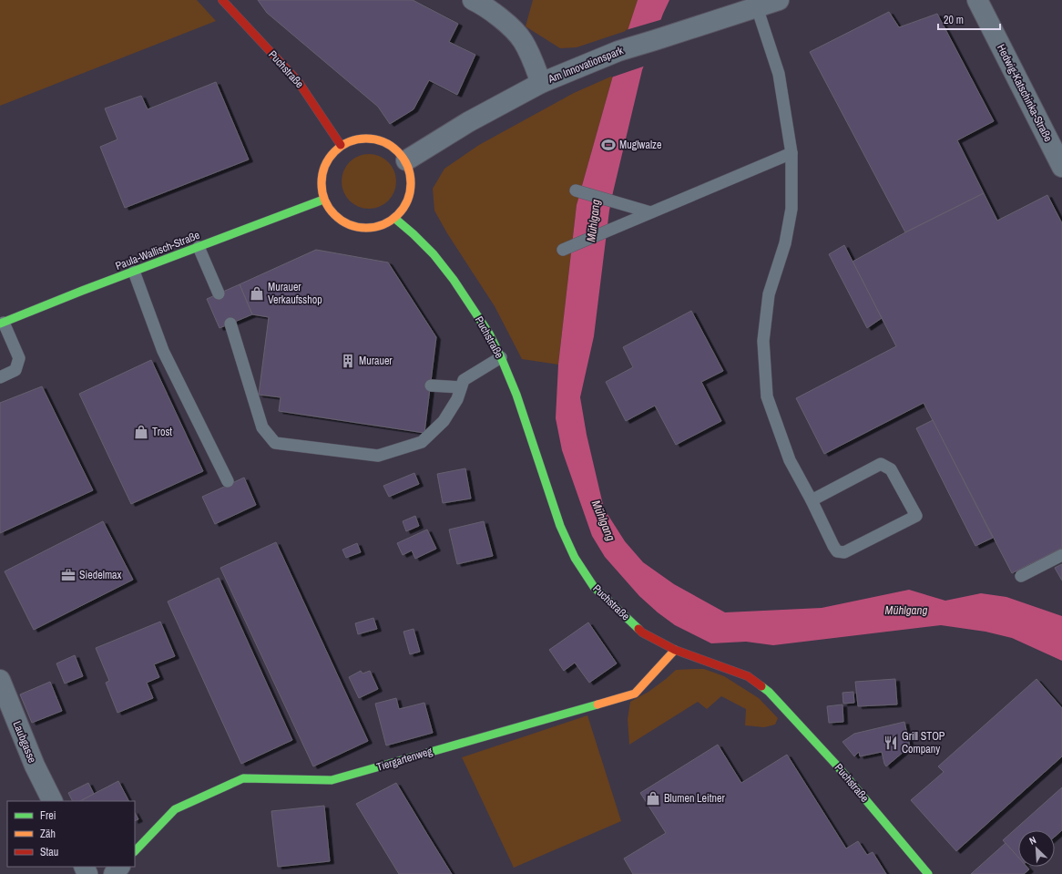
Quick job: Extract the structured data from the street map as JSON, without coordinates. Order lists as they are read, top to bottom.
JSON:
{
  "streets": {
    "main road": ["Puchstraße", "Paula-Wallisch-Straße", "Tiergartenweg"],
    "street": ["Am Innovationspark", "Hedwig-Katschinka-Straße", "Laubgasse"]
  },
  "crossings": [
    ["Am Innovationspark", "Puchstraße"],
    ["Am Innovationspark", "Paula-Wallisch-Straße"],
    ["Puchstraße", "Paula-Wallisch-Straße"],
    ["Puchstraße", "Tiergartenweg"]
  ],
  "water": ["Mühlgang"],
  "places": {
    "sports": ["Muglwalze"],
    "shop": ["Murauer Verkaufsshop", "Trost", "Blumen Leitner"],
    "building": ["Murauer"],
    "office": ["Siedelmax"],
    "restaurant": ["Grill STOP Company"]
  },
  "legend": ["Frei", "Zäh", "Stau"],
  "scale_bar": "20 m",
  "north": "top left"
}
